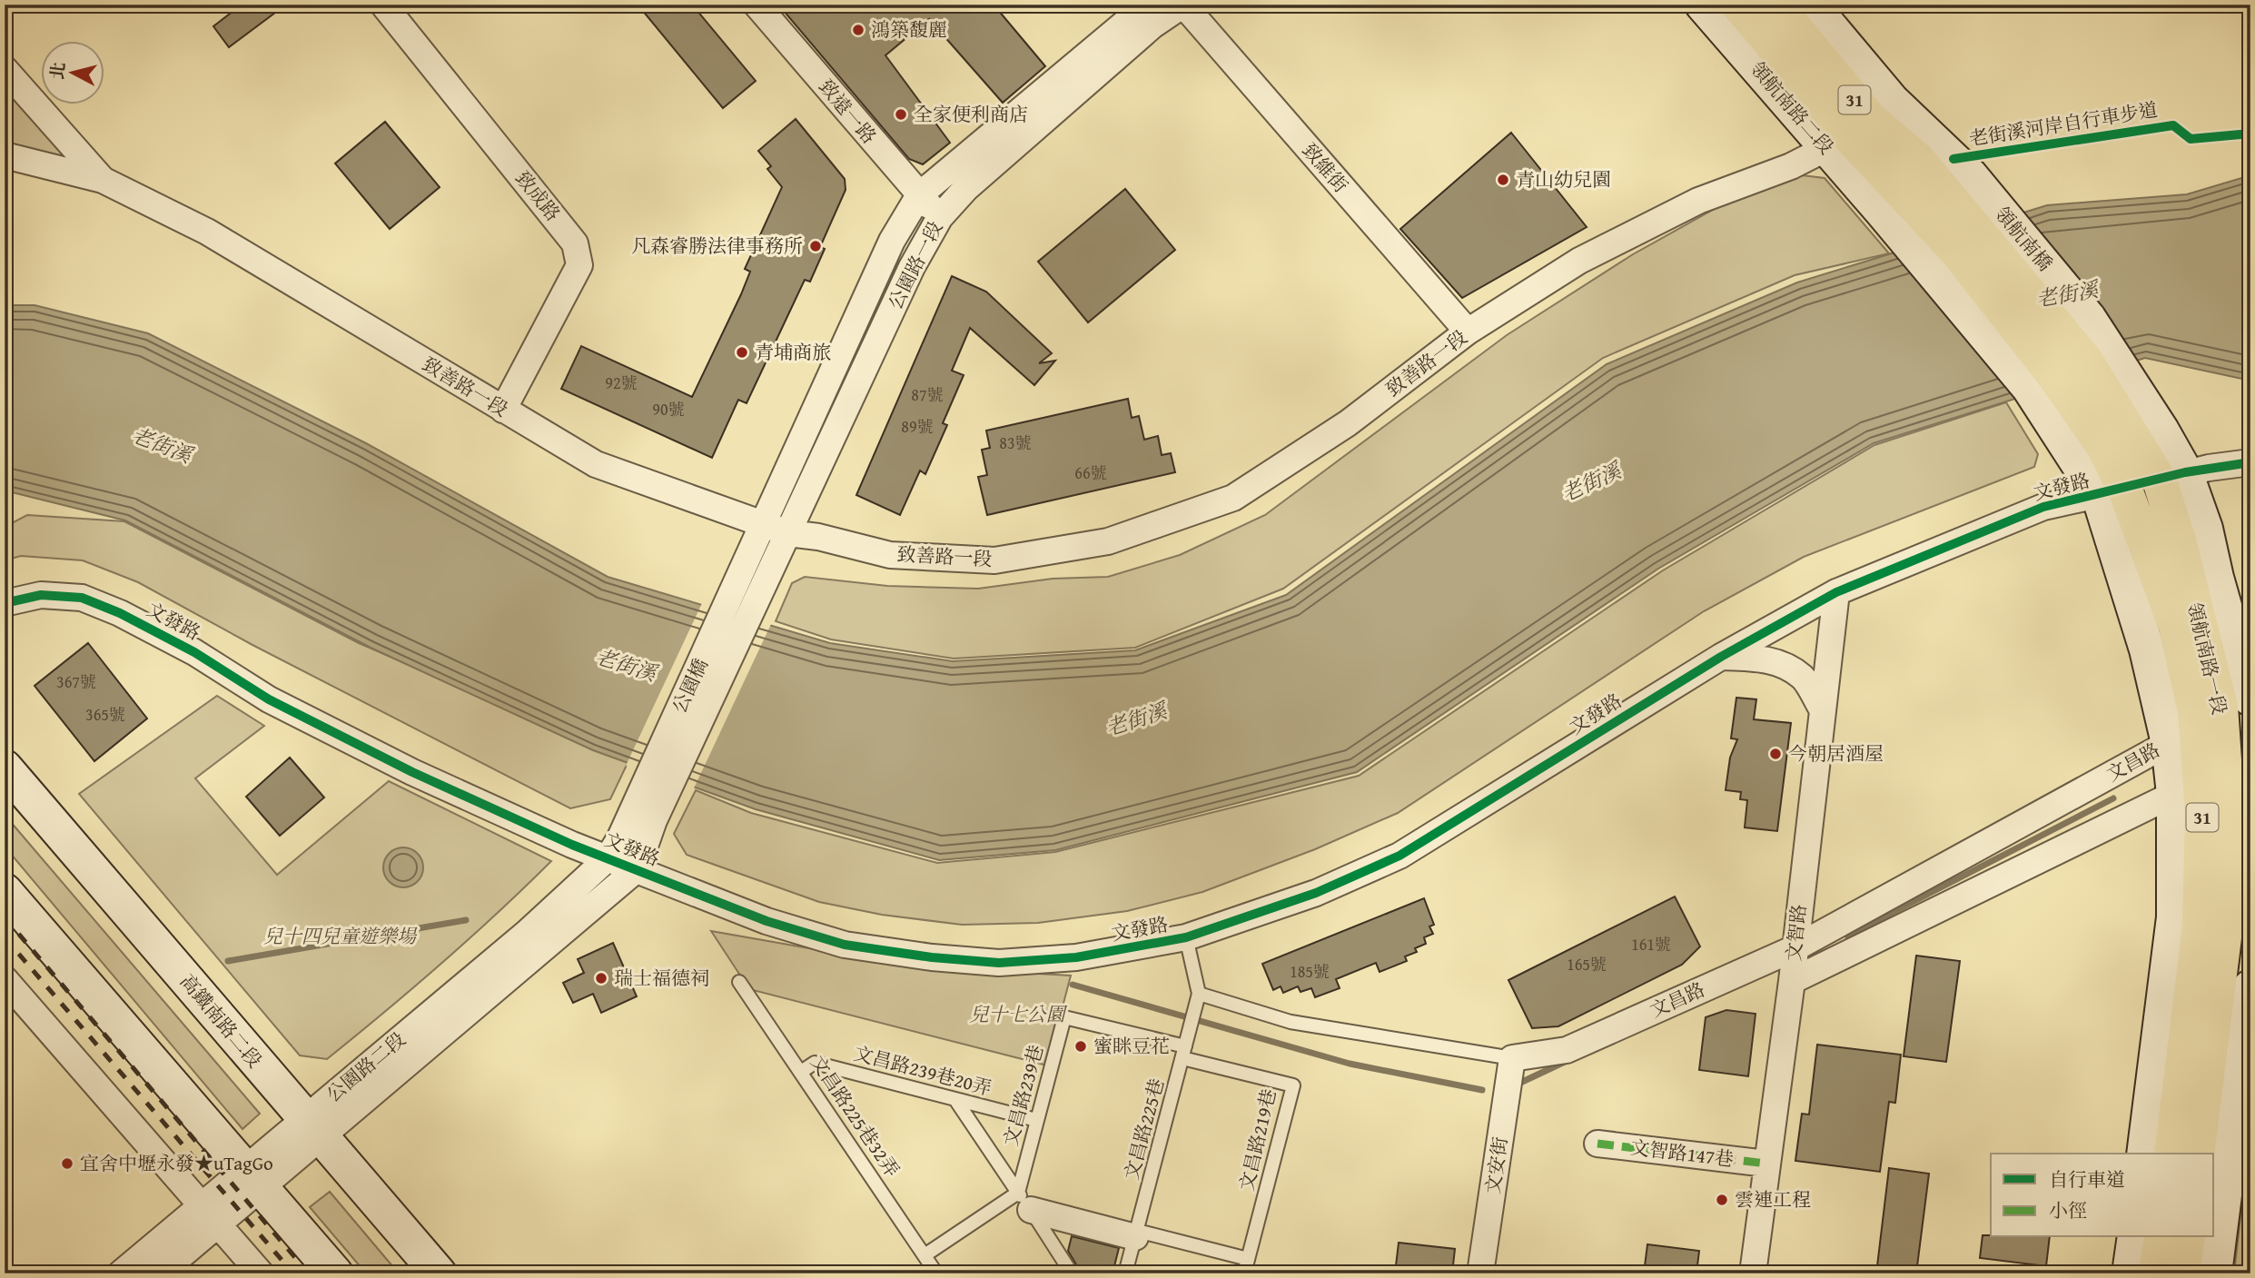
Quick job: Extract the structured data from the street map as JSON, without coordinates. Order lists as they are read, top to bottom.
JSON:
{
  "streets": {
    "main road": [
      "31",
      "領航南路二段",
      "領航南橋",
      "領航南路一段"
    ],
    "street": [
      "致遠一路",
      "致維街",
      "致成路",
      "公園路一段",
      "致善路一段",
      "文發路",
      "公園橋",
      "文昌路",
      "文智路",
      "高鐵南路二段",
      "公園路二段",
      "文智路147巷",
      "文安街"
    ],
    "lane": [
      "文昌路239巷20弄",
      "文昌路239巷",
      "文昌路225巷32弄",
      "文昌路225巷",
      "文昌路219巷"
    ],
    "cycle path": ["老街溪河岸自行車步道"]
  },
  "crossings": [
    ["31", "領航南路二段"],
    ["31", "領航南橋"],
    ["31", "領航南路一段"],
    ["領航南路二段", "領航南橋"],
    ["領航南路二段", "致善路一段"],
    ["致遠一路", "公園路一段"],
    ["致維街", "公園路一段"],
    ["致維街", "致善路一段"],
    ["致成路", "致善路一段"],
    ["領航南橋", "領航南路一段"],
    ["公園路一段", "致善路一段"],
    ["公園路一段", "公園橋"],
    ["文發路", "領航南路一段"],
    ["文發路", "文智路"],
    ["文發路", "公園路二段"],
    ["領航南路一段", "文昌路"],
    ["文昌路", "文智路"],
    ["文昌路", "文昌路225巷"],
    ["文昌路", "文安街"],
    ["文智路", "文智路147巷"],
    ["高鐵南路二段", "公園路二段"],
    ["文昌路239巷20弄", "文昌路239巷"],
    ["文昌路239巷20弄", "文昌路225巷32弄"],
    ["文昌路239巷", "文昌路225巷"],
    ["文昌路239巷", "文昌路219巷"],
    ["文昌路225巷", "文昌路219巷"]
  ],
  "water": ["老街溪"],
  "parks": ["兒十四兒童遊樂場", "兒十七公園"],
  "places": [
    "鴻築馥麗",
    "全家便利商店",
    "青山幼兒園",
    "凡森睿勝法律事務所",
    "青埔商旅",
    "今朝居酒屋",
    "瑞士福德祠",
    "蜜眯豆花",
    "宜舍中壢永發★uTagGo",
    "雲連工程"
  ],
  "house_numbers": [
    "92號",
    "87號",
    "90號",
    "89號",
    "83號",
    "66號",
    "367號",
    "365號",
    "161號",
    "165號",
    "185號"
  ],
  "legend": ["自行車道", "小徑"],
  "north": "left"
}
